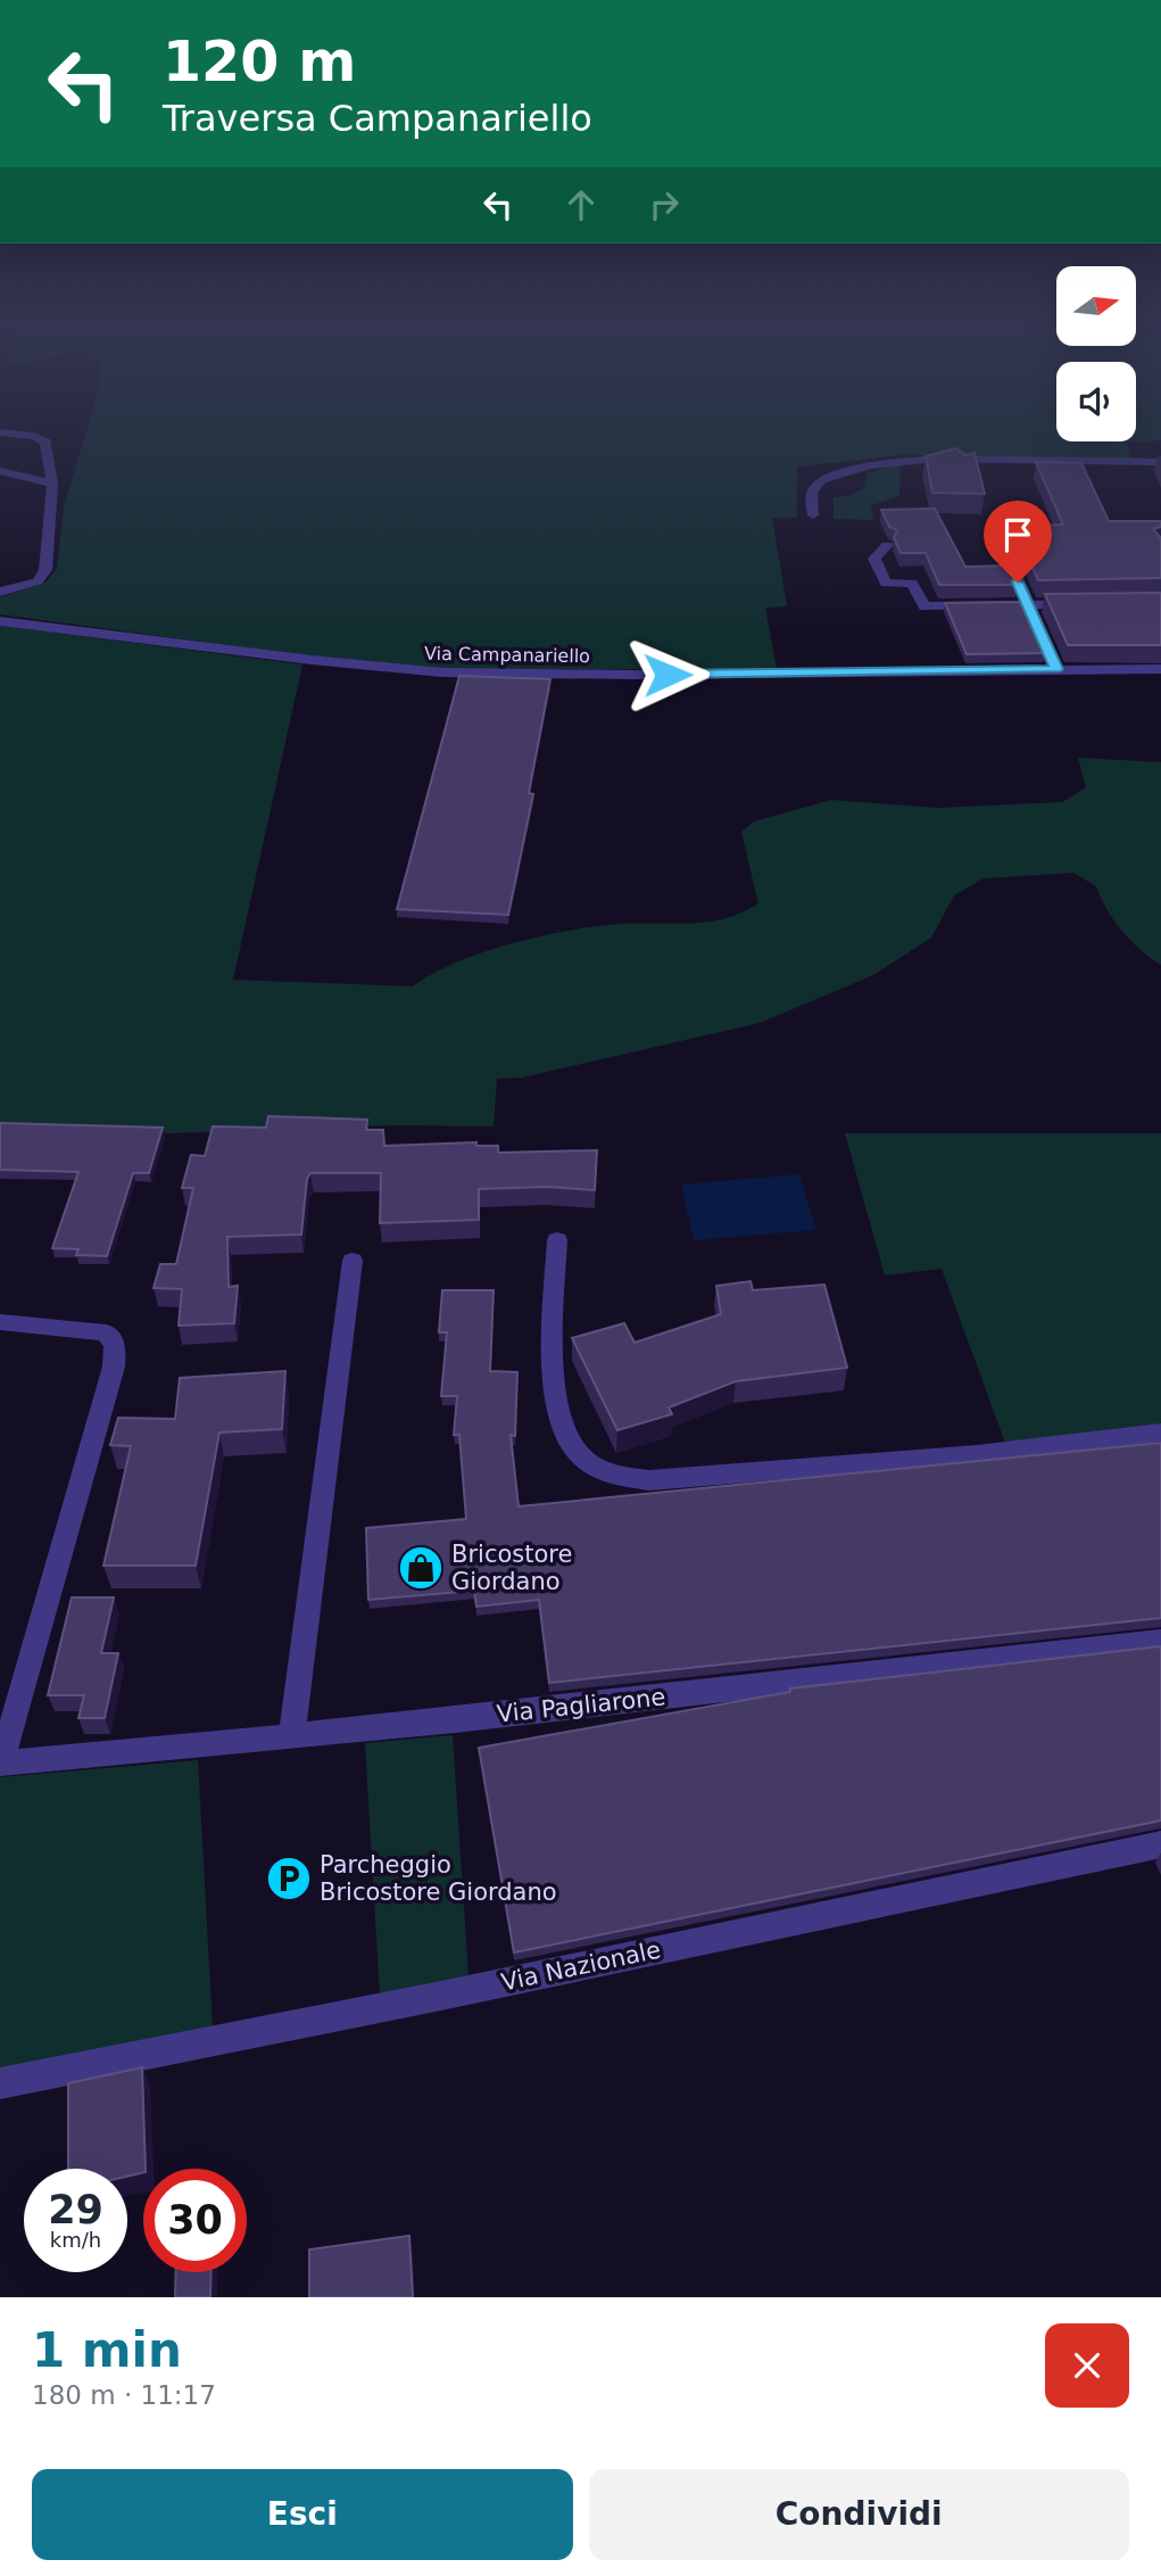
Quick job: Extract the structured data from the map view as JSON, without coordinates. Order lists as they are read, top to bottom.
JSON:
{
  "streets": {
    "street": ["Via Campanariello", "Via Pagliarone", "Via Nazionale"]
  },
  "places": {
    "shop": ["Bricostore Giordano"],
    "parking": ["Parcheggio Bricostore Giordano"]
  },
  "north": "right",
  "page": {
    "turn": ["120 m", "Traversa Campanariello"],
    "speed": "29 km/h",
    "limit": "30",
    "heading": ["1 min", "180 m · 11:17"],
    "buttons": ["Esci", "Condividi"]
  }
}
